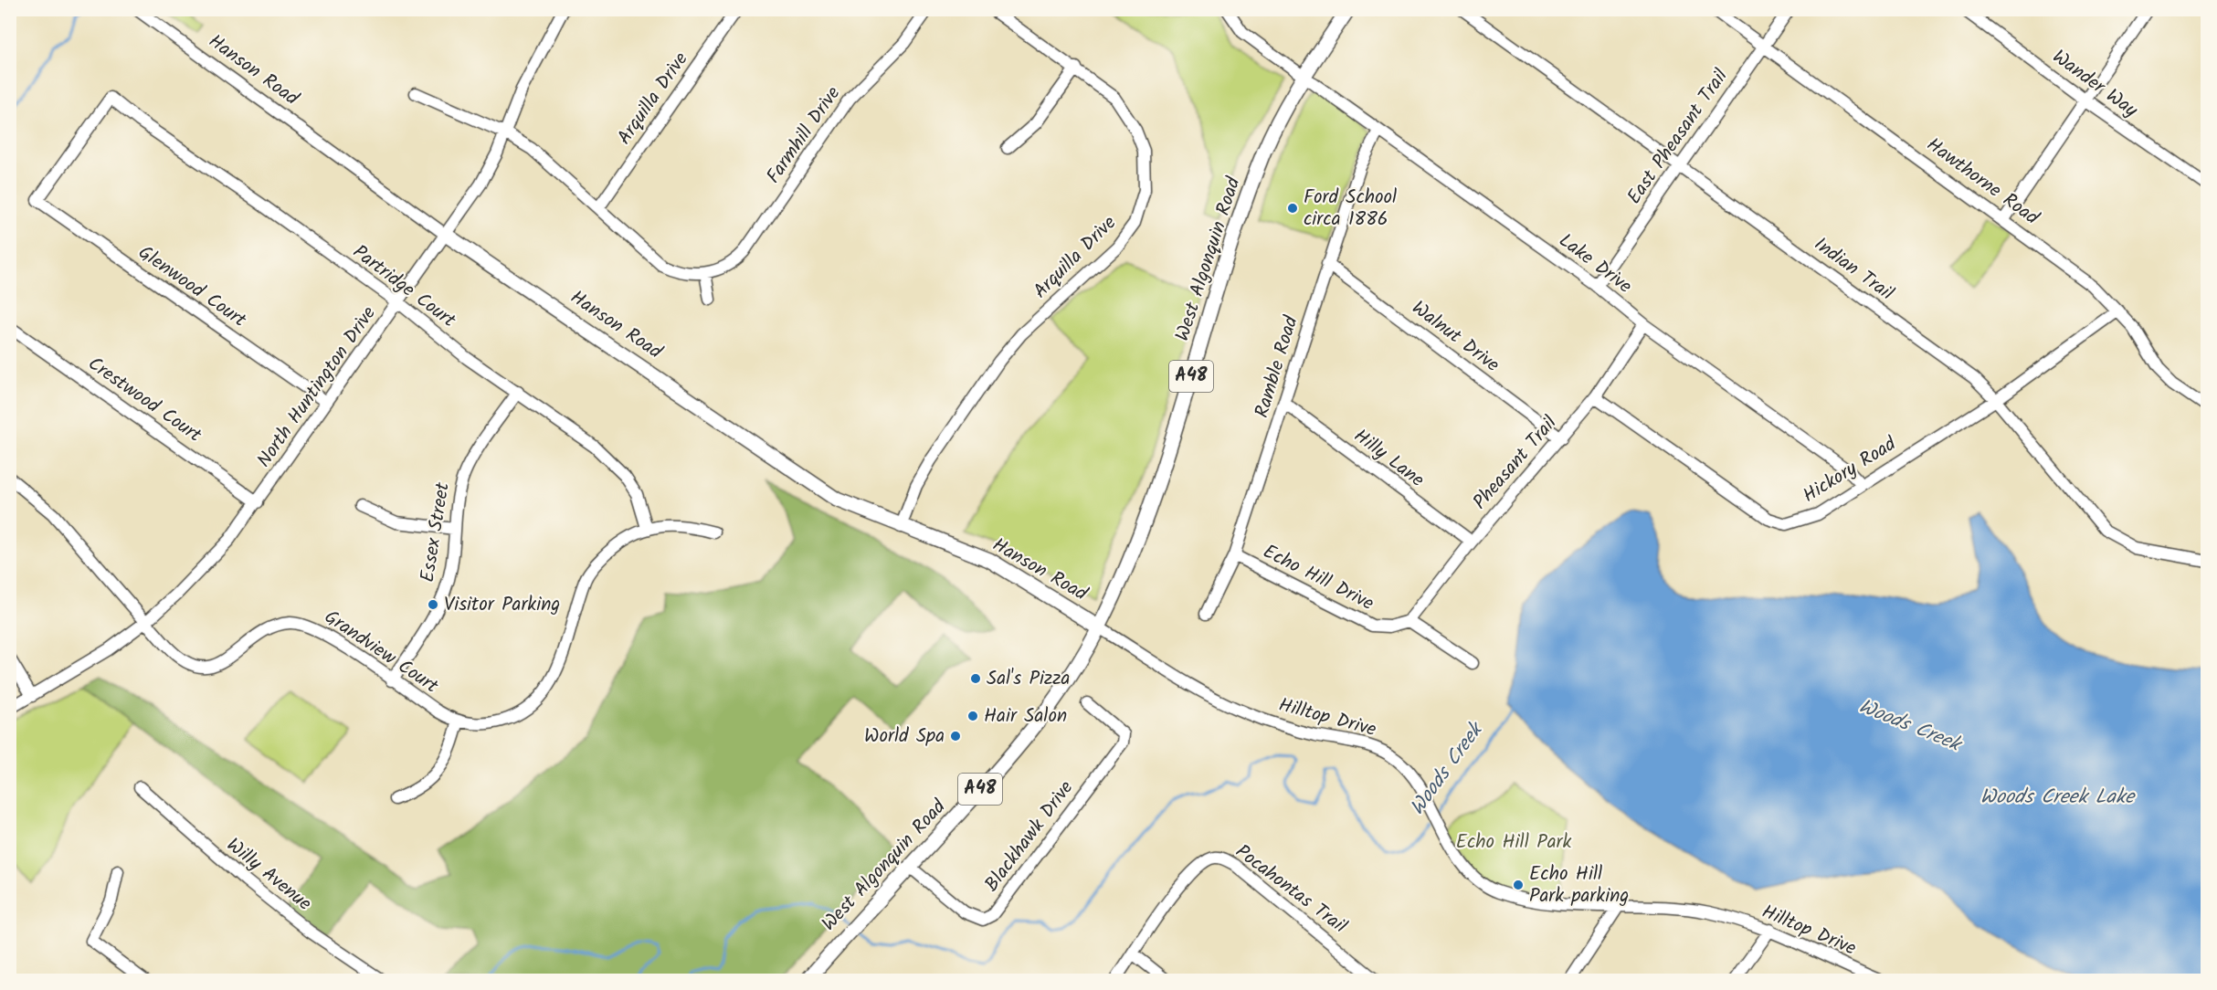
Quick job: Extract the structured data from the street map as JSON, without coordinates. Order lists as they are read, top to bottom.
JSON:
{
  "streets": {
    "main road": ["Hanson Road", "West Algonquin Road", "A48"],
    "street": [
      "Wander Way",
      "Arquilla Drive",
      "Farmhill Drive",
      "East Pheasant Trail",
      "Hawthorne Road",
      "Lake Drive",
      "Indian Trail",
      "Glenwood Court",
      "Partridge Court",
      "Walnut Drive",
      "Ramble Road",
      "North Huntington Drive",
      "Crestwood Court",
      "Hilly Lane",
      "Pheasant Trail",
      "Hickory Road",
      "Essex Street",
      "Echo Hill Drive",
      "Grandview Court",
      "Hilltop Drive",
      "Blackhawk Drive",
      "Willy Avenue",
      "Pocahontas Trail"
    ]
  },
  "crossings": [
    ["Hanson Road", "Arquilla Drive"],
    ["Hanson Road", "West Algonquin Road"],
    ["Hanson Road", "North Huntington Drive"],
    ["Hanson Road", "Hilltop Drive"],
    ["Arquilla Drive", "Farmhill Drive"],
    ["Farmhill Drive", "North Huntington Drive"],
    ["East Pheasant Trail", "Hawthorne Road"],
    ["East Pheasant Trail", "Lake Drive"],
    ["East Pheasant Trail", "Indian Trail"],
    ["Hawthorne Road", "Hickory Road"],
    ["West Algonquin Road", "Lake Drive"],
    ["West Algonquin Road", "Hilltop Drive"],
    ["West Algonquin Road", "Blackhawk Drive"],
    ["Lake Drive", "Ramble Road"],
    ["Lake Drive", "Pheasant Trail"],
    ["Lake Drive", "Hickory Road"],
    ["Indian Trail", "Hickory Road"],
    ["Glenwood Court", "Partridge Court"],
    ["Glenwood Court", "North Huntington Drive"],
    ["Partridge Court", "North Huntington Drive"],
    ["Partridge Court", "Essex Street"],
    ["Partridge Court", "Grandview Court"],
    ["Walnut Drive", "Ramble Road"],
    ["Walnut Drive", "Pheasant Trail"],
    ["Ramble Road", "Hilly Lane"],
    ["Ramble Road", "Echo Hill Drive"],
    ["North Huntington Drive", "Crestwood Court"],
    ["North Huntington Drive", "Grandview Court"],
    ["Hilly Lane", "Pheasant Trail"],
    ["Pheasant Trail", "Hickory Road"],
    ["Pheasant Trail", "Echo Hill Drive"],
    ["Essex Street", "Grandview Court"]
  ],
  "water": ["Woods Creek", "Woods Creek Lake"],
  "parks": ["Echo Hill Park"],
  "places": [
    "Ford School circa 1886",
    "Visitor Parking",
    "Sal's Pizza",
    "Hair Salon",
    "World Spa",
    "Echo Hill Park parking"
  ]
}
